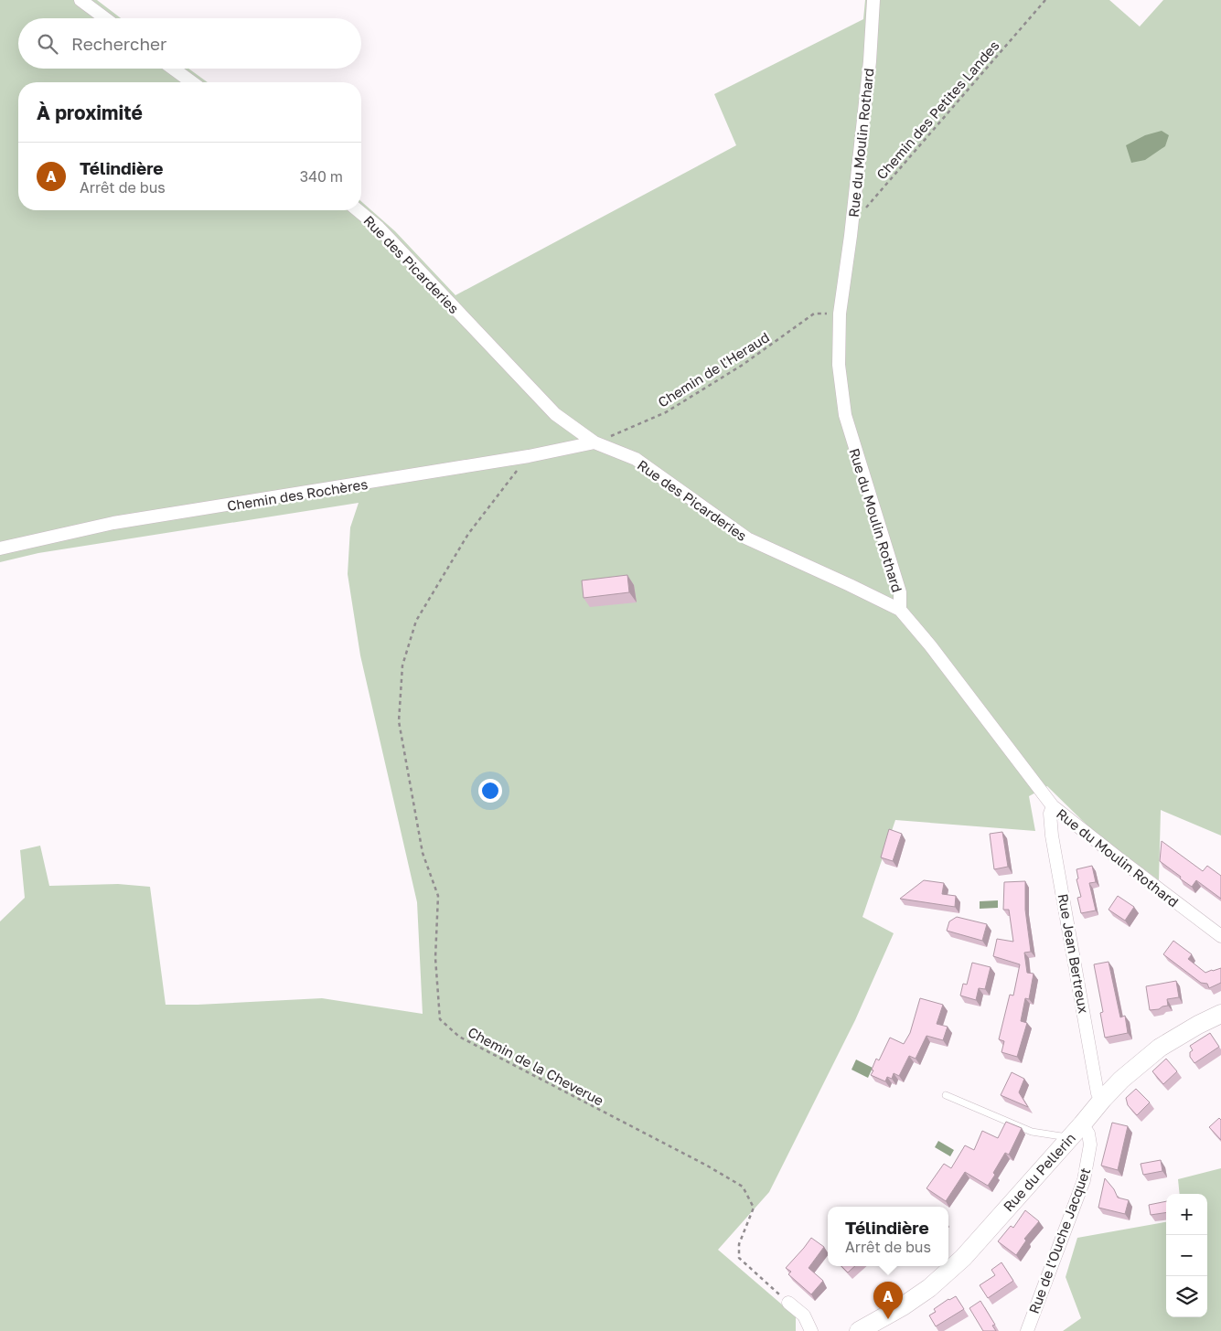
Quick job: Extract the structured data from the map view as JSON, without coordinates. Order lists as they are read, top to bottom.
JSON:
{
  "streets": {
    "main road": ["Rue du Pellerin"],
    "street": [
      "Rue du Moulin Rothard",
      "Rue des Picarderies",
      "Chemin des Rochères",
      "Rue Jean Bertreux",
      "Rue de l'Ouche Jacquet"
    ],
    "path": ["Chemin des Petites Landes", "Chemin de l'Heraud", "Chemin de la Cheverue"]
  },
  "crossings": [
    ["Rue du Moulin Rothard", "Rue des Picarderies"],
    ["Rue du Moulin Rothard", "Chemin de l'Heraud"],
    ["Rue du Moulin Rothard", "Rue Jean Bertreux"],
    ["Rue des Picarderies", "Chemin de l'Heraud"],
    ["Rue des Picarderies", "Chemin des Rochères"],
    ["Chemin de l'Heraud", "Chemin des Rochères"],
    ["Chemin des Rochères", "Chemin de la Cheverue"],
    ["Rue Jean Bertreux", "Rue du Pellerin"],
    ["Rue du Pellerin", "Rue de l'Ouche Jacquet"]
  ],
  "page": {
    "search": "Rechercher",
    "heading": "À proximité",
    "list": [
      {
        "mark": "A",
        "name": "Télindière",
        "note": "Arrêt de bus",
        "value": "340 m"
      }
    ],
    "map_buttons": ["+", "−"],
    "popup": ["Télindière", "Arrêt de bus"],
    "pins": "A"
  }
}
